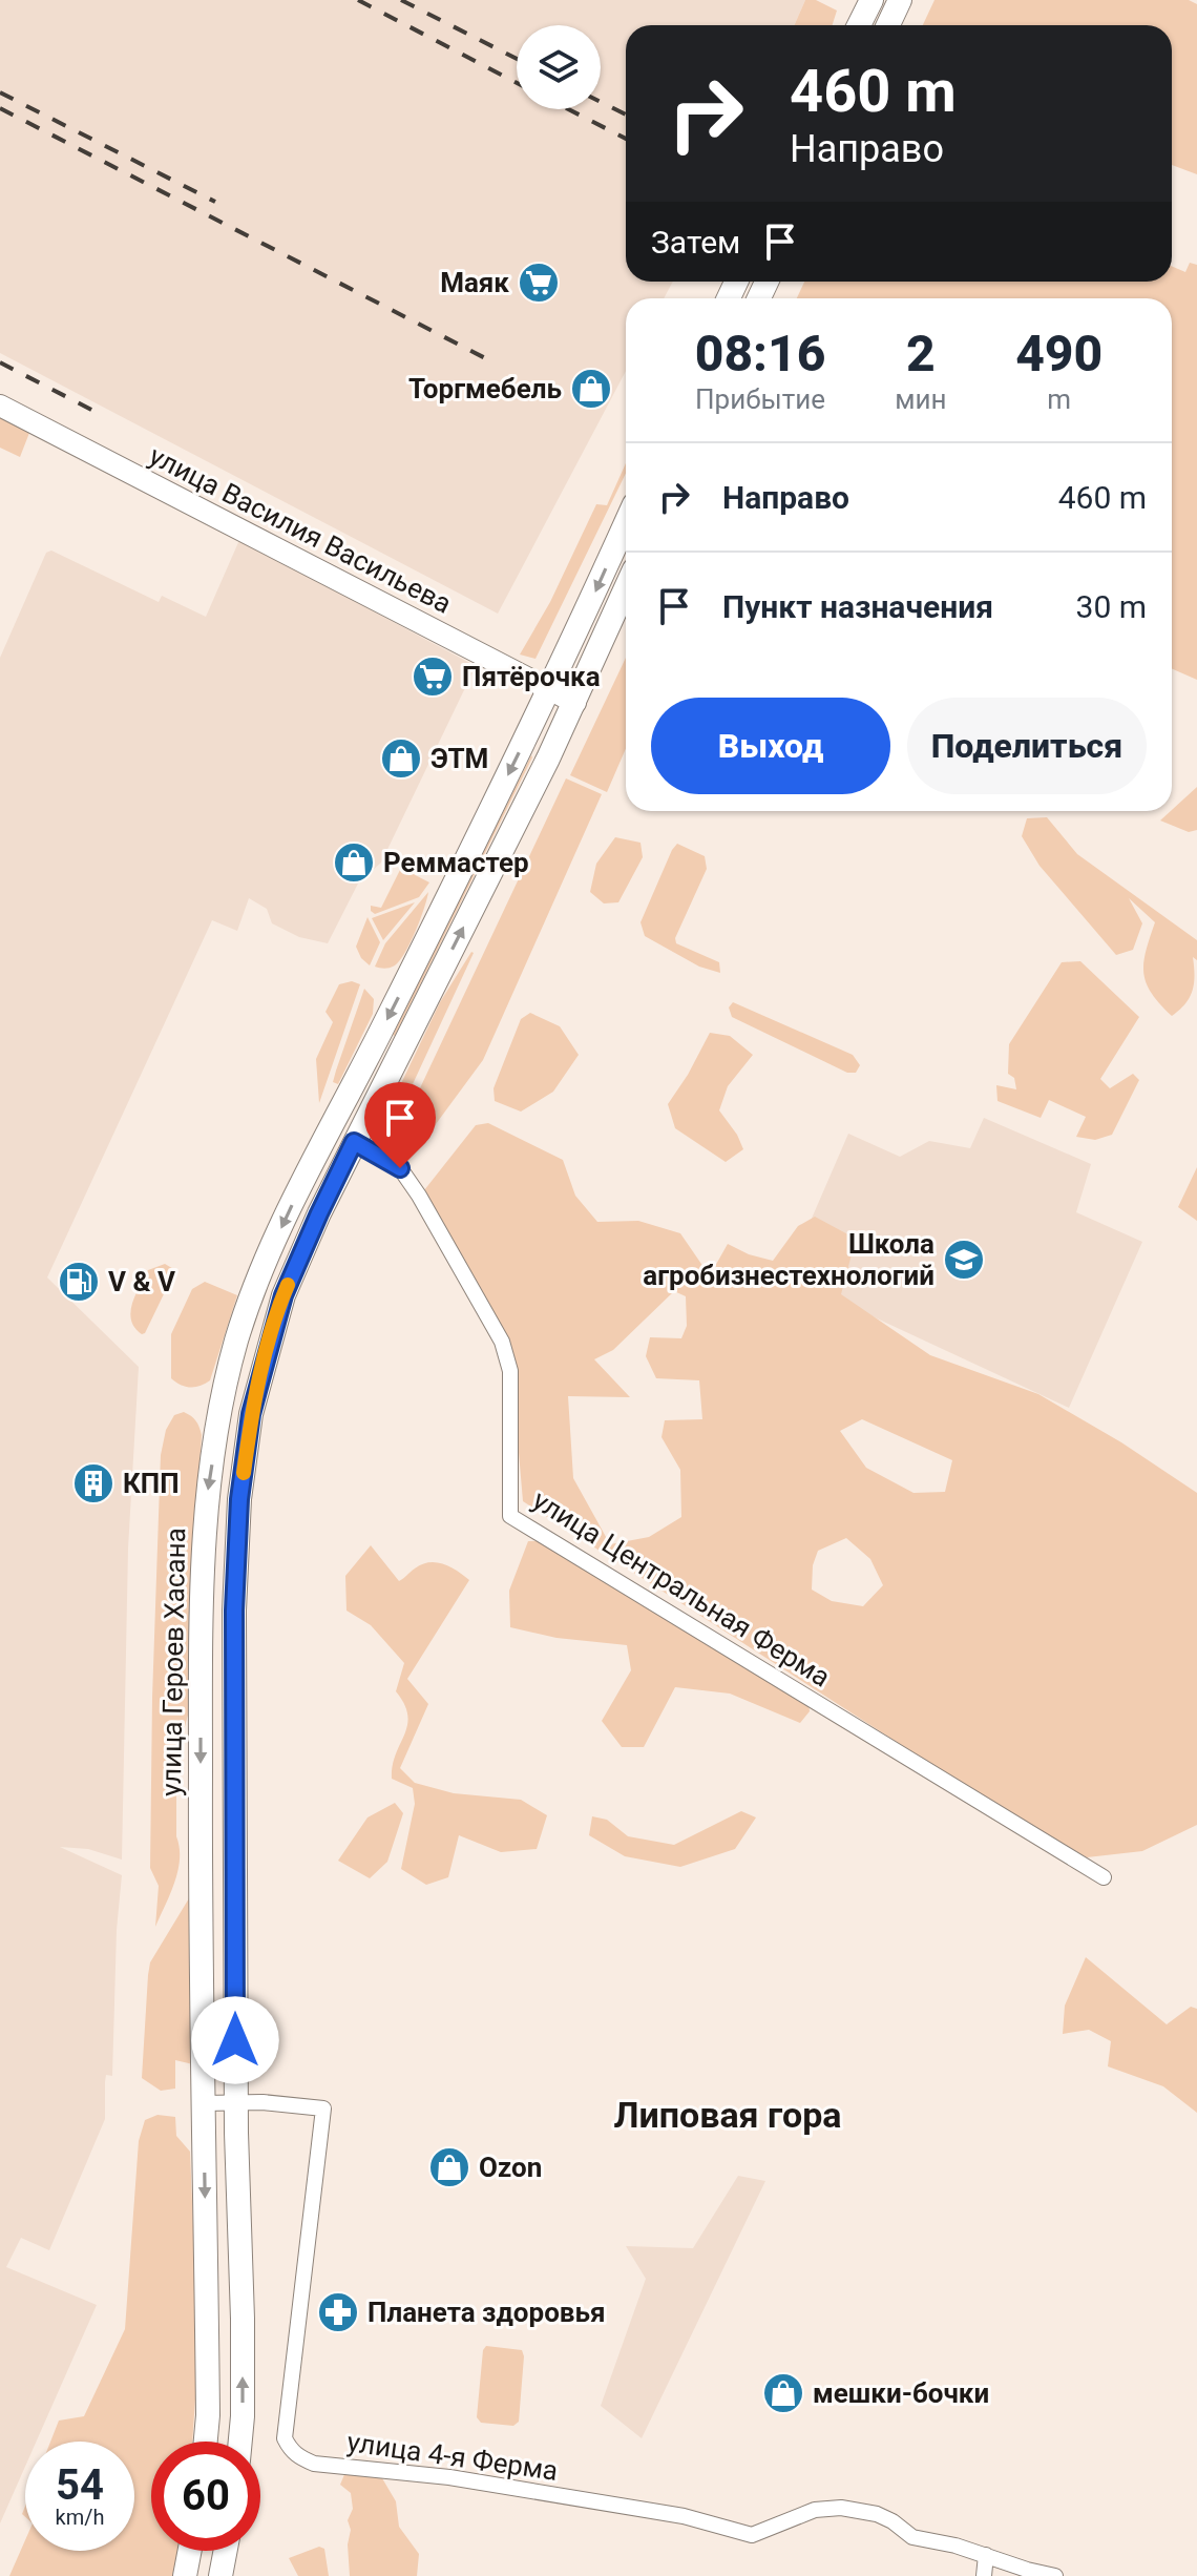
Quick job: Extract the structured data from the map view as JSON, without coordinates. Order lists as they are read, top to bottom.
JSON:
{
  "streets": {
    "main road": ["улица Василия Васильева", "улица Героев Хасана"],
    "street": ["улица Центральная Ферма", "улица 4-я Ферма"]
  },
  "crossings": [
    ["улица Василия Васильева", "улица Героев Хасана"],
    ["улица Героев Хасана", "улица 4-я Ферма"]
  ],
  "districts": ["Липовая гора"],
  "places": {
    "supermarket": ["Маяк", "Пятёрочка"],
    "shop": [
      "Торгмебель",
      "ЭТМ",
      "Реммастер",
      "Ozon",
      "мешки-бочки"
    ],
    "school or university": ["Школа агробизнестехнологий"],
    "fuel station": ["V & V"],
    "building": ["КПП"],
    "pharmacy": ["Планета здоровья"]
  },
  "page": {
    "turn": ["460 m", "Направо"],
    "then": "Затем",
    "eta": [
      "08:16",
      "Прибытие",
      "2",
      "мин",
      "490",
      "m"
    ],
    "list": [
      {
        "name": "Направо",
        "value": "460 m"
      },
      {
        "name": "Пункт назначения",
        "value": "30 m"
      }
    ],
    "buttons": ["Выход", "Поделиться"],
    "speed": "54 km/h",
    "limit": "60"
  }
}
